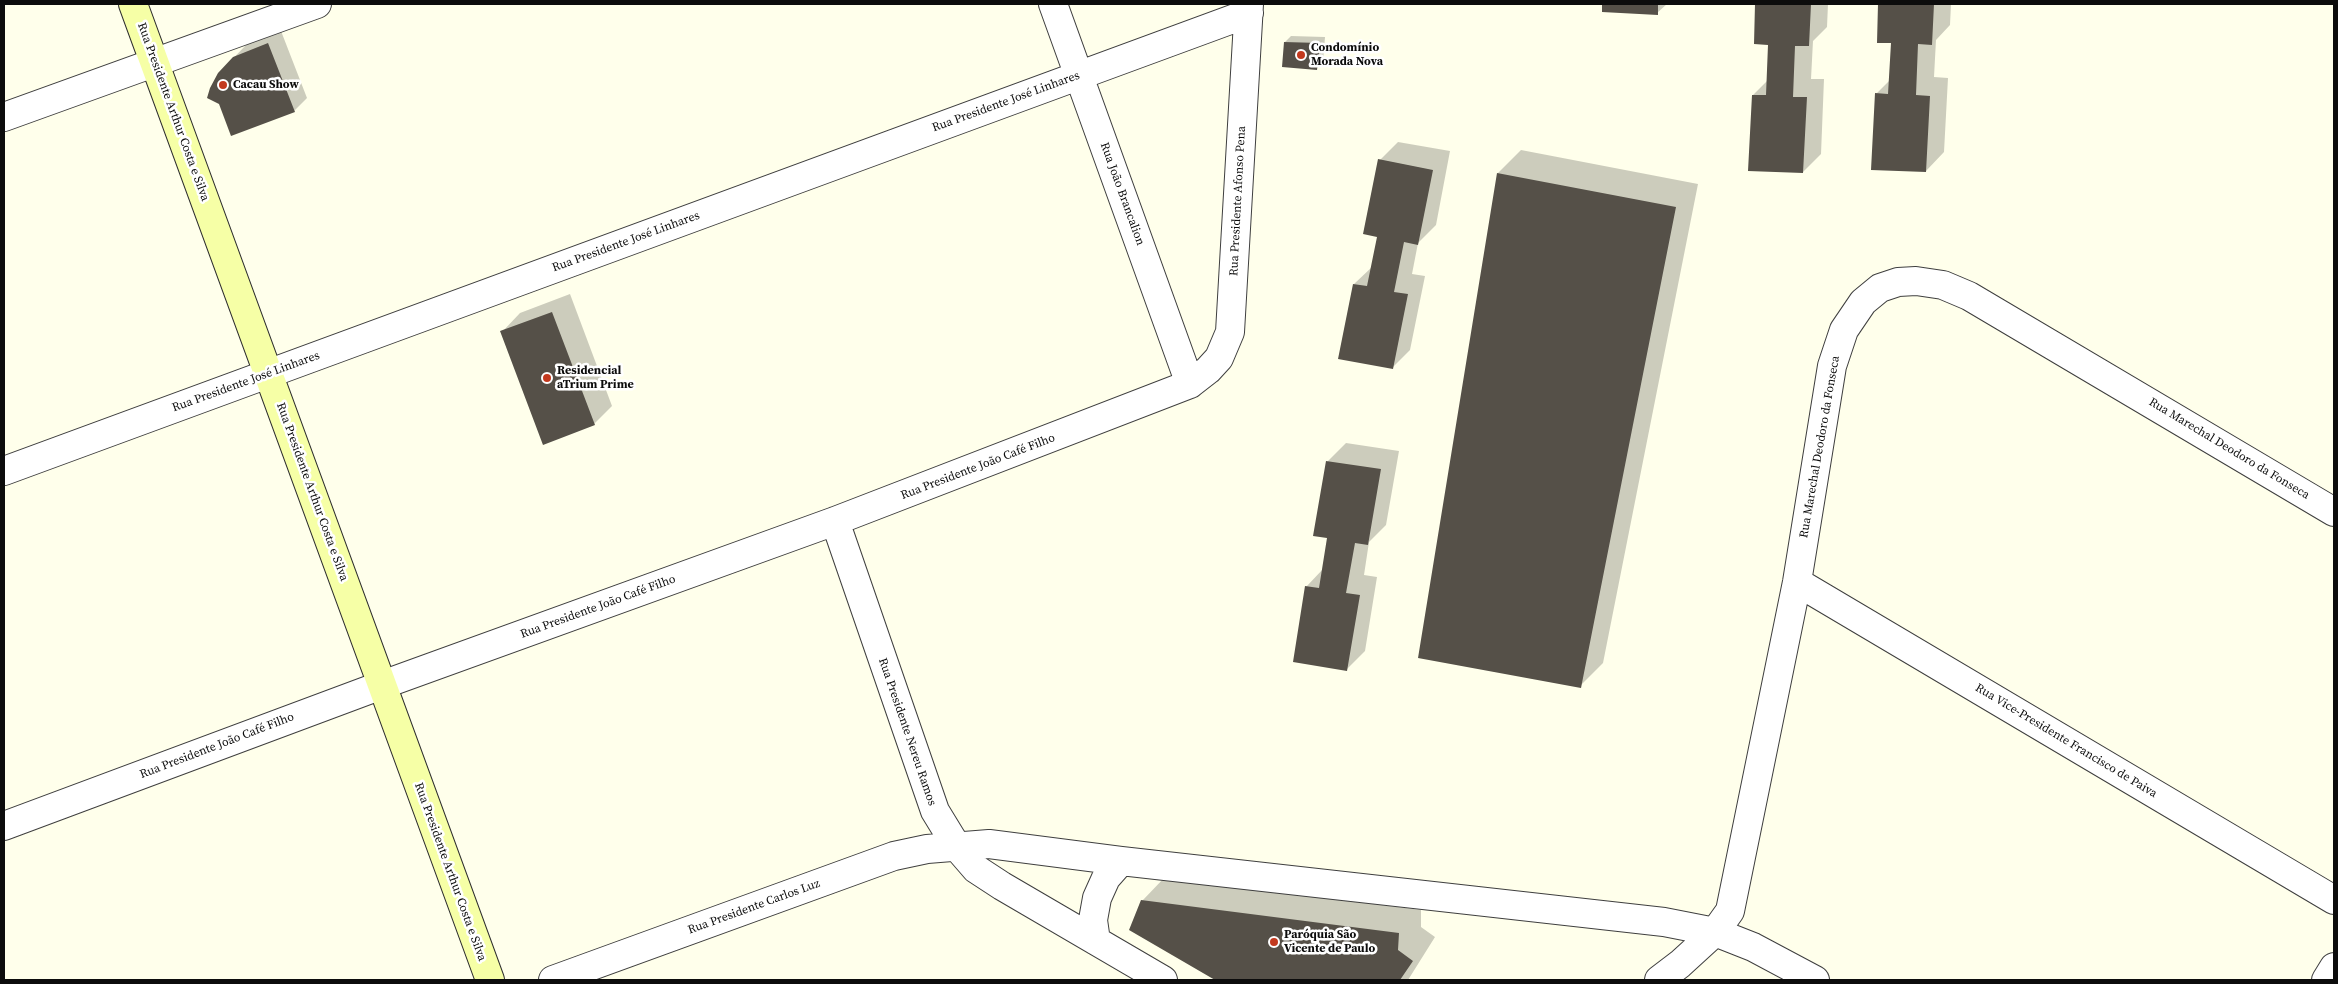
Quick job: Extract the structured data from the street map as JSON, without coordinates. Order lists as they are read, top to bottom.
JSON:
{
  "streets": {
    "street": [
      "Rua Presidente José Linhares",
      "Rua Presidente Arthur Costa e Silva",
      "Rua João Brancalion",
      "Rua Presidente Afonso Pena",
      "Rua Marechal Deodoro da Fonseca",
      "Rua Presidente João Café Filho",
      "Rua Presidente Nereu Ramos",
      "Rua Vice-Presidente Francisco de Paiva",
      "Rua Presidente Carlos Luz"
    ]
  },
  "crossings": [
    ["Rua Presidente José Linhares", "Rua Presidente Arthur Costa e Silva"],
    ["Rua Presidente José Linhares", "Rua João Brancalion"],
    ["Rua Presidente José Linhares", "Rua Presidente Afonso Pena"],
    ["Rua Presidente Arthur Costa e Silva", "Rua Presidente João Café Filho"],
    ["Rua João Brancalion", "Rua Presidente Afonso Pena"],
    ["Rua João Brancalion", "Rua Presidente João Café Filho"],
    ["Rua Presidente Afonso Pena", "Rua Presidente João Café Filho"],
    ["Rua Marechal Deodoro da Fonseca", "Rua Vice-Presidente Francisco de Paiva"],
    ["Rua Marechal Deodoro da Fonseca", "Rua Presidente Carlos Luz"],
    ["Rua Presidente João Café Filho", "Rua Presidente Nereu Ramos"],
    ["Rua Presidente Nereu Ramos", "Rua Presidente Carlos Luz"]
  ],
  "places": [
    "Condomínio Morada Nova",
    "Cacau Show",
    "Residencial aTrium Prime",
    "Paróquia São Vicente de Paulo"
  ]
}
